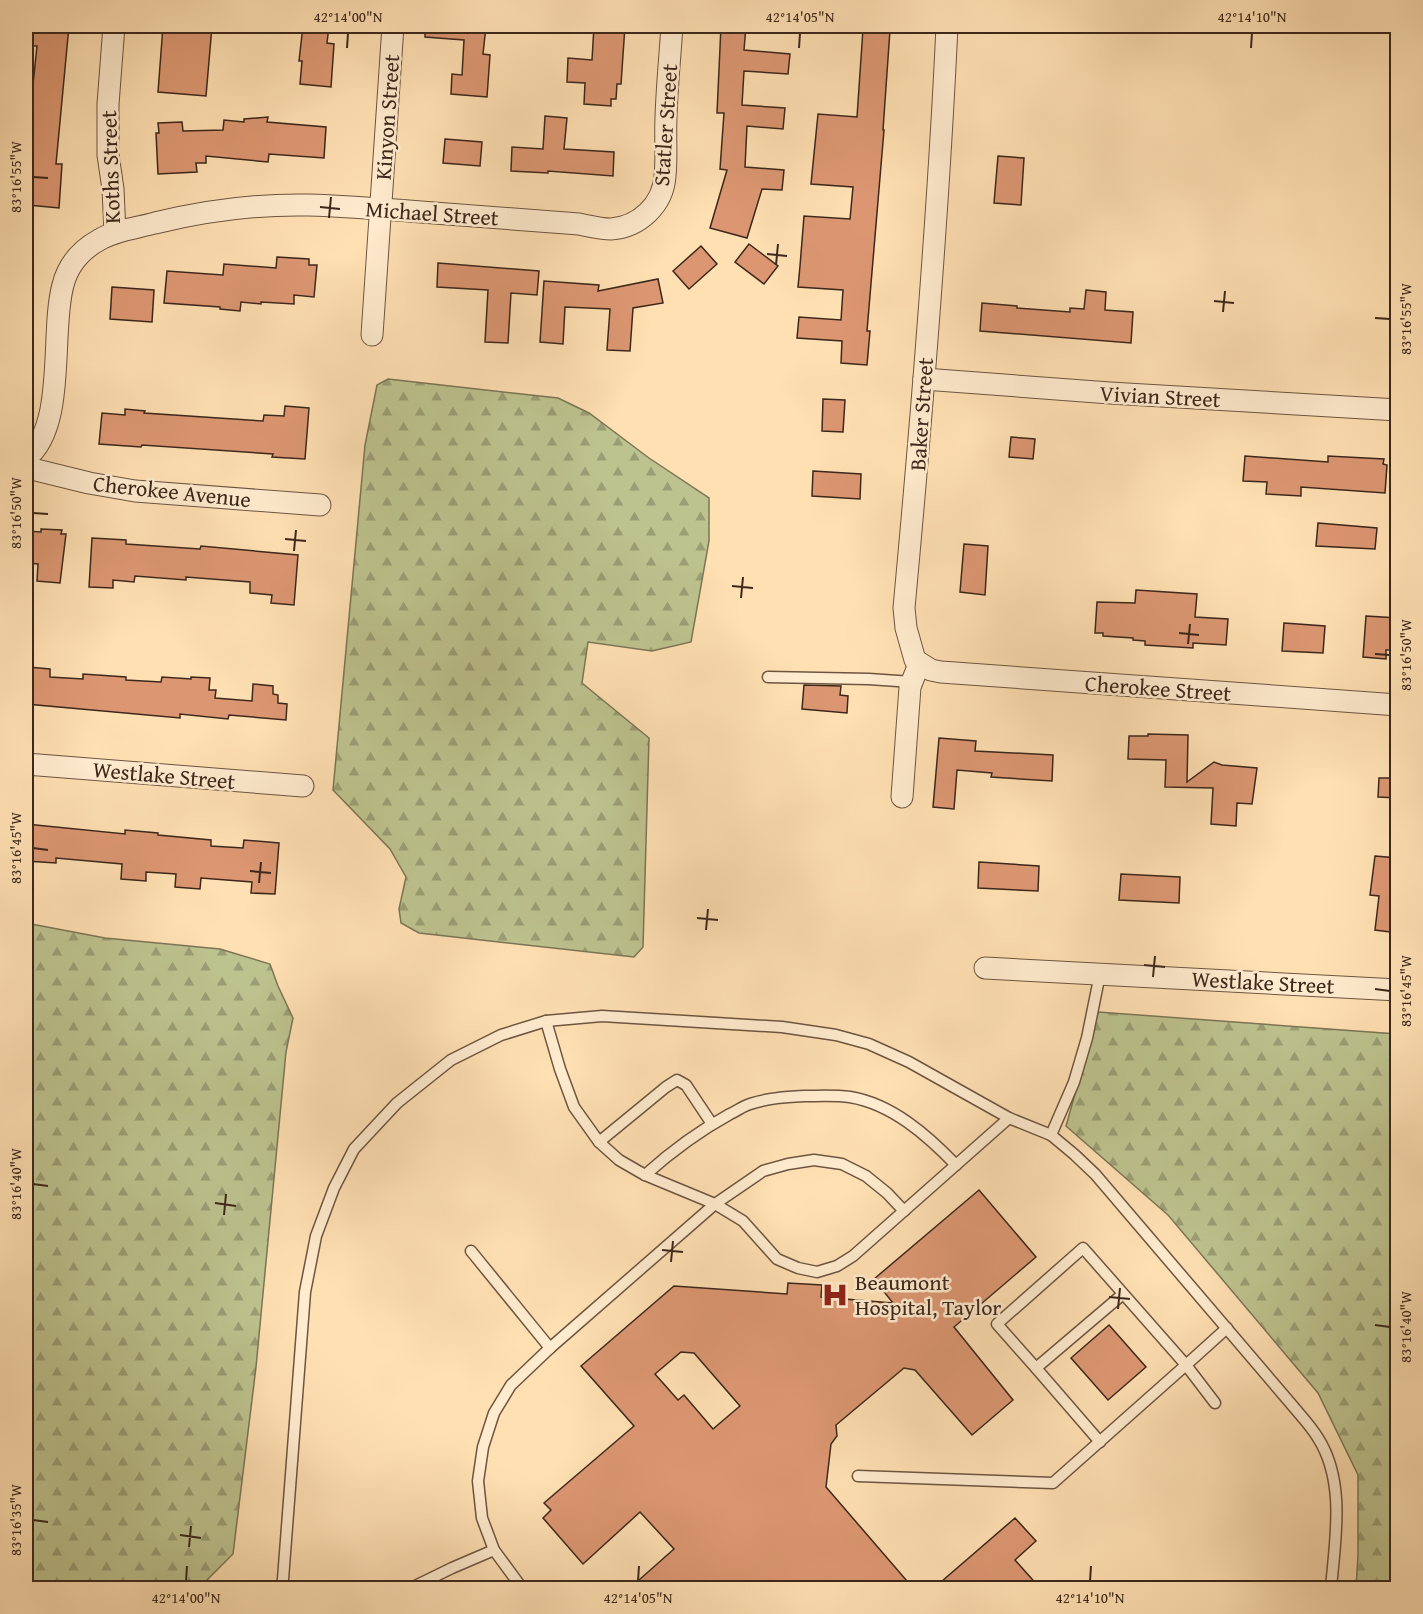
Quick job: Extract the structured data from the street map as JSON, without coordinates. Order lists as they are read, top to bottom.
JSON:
{
  "streets": {
    "street": [
      "Kinyon Street",
      "Statler Street",
      "Koths Street",
      "Michael Street",
      "Vivian Street",
      "Baker Street",
      "Cherokee Avenue",
      "Cherokee Street",
      "Westlake Street"
    ]
  },
  "crossings": [
    ["Kinyon Street", "Michael Street"],
    ["Statler Street", "Michael Street"],
    ["Koths Street", "Michael Street"],
    ["Vivian Street", "Baker Street"],
    ["Baker Street", "Cherokee Street"]
  ],
  "places": {
    "hospital": ["Beaumont Hospital, Taylor"]
  },
  "coordinates": [
    "42°14'00\"N",
    "42°14'05\"N",
    "42°14'10\"N",
    "83°16'55\"W",
    "83°16'50\"W",
    "83°16'45\"W",
    "83°16'40\"W",
    "83°16'35\"W"
  ]
}
